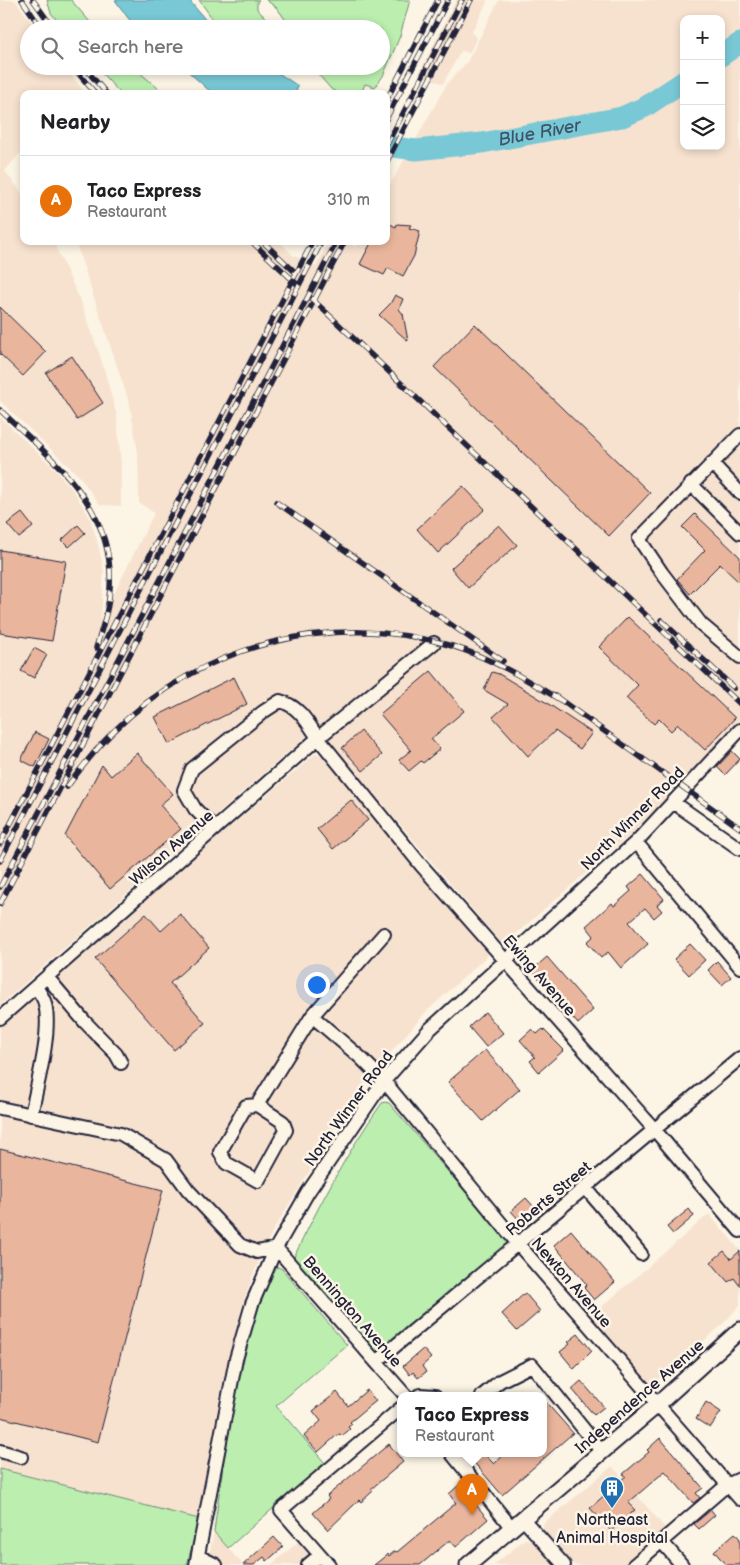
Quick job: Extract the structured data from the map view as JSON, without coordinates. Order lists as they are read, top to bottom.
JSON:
{
  "streets": {
    "main road": ["Independence Avenue"],
    "street": [
      "North Winner Road",
      "Wilson Avenue",
      "Ewing Avenue",
      "Roberts Street",
      "Newton Avenue",
      "Bennington Avenue"
    ]
  },
  "crossings": [
    ["North Winner Road", "Ewing Avenue"],
    ["North Winner Road", "Newton Avenue"],
    ["North Winner Road", "Bennington Avenue"],
    ["Wilson Avenue", "Ewing Avenue"],
    ["Ewing Avenue", "Roberts Street"],
    ["Roberts Street", "Newton Avenue"],
    ["Roberts Street", "Bennington Avenue"],
    ["Newton Avenue", "Independence Avenue"]
  ],
  "water": ["Blue River"],
  "places": {
    "building": ["Northeast Animal Hospital"]
  },
  "page": {
    "map_buttons": ["+", "−"],
    "search": "Search here",
    "heading": "Nearby",
    "list": [
      {
        "mark": "A",
        "name": "Taco Express",
        "note": "Restaurant",
        "value": "310 m"
      }
    ],
    "popup": ["Taco Express", "Restaurant"],
    "pins": "A"
  }
}
